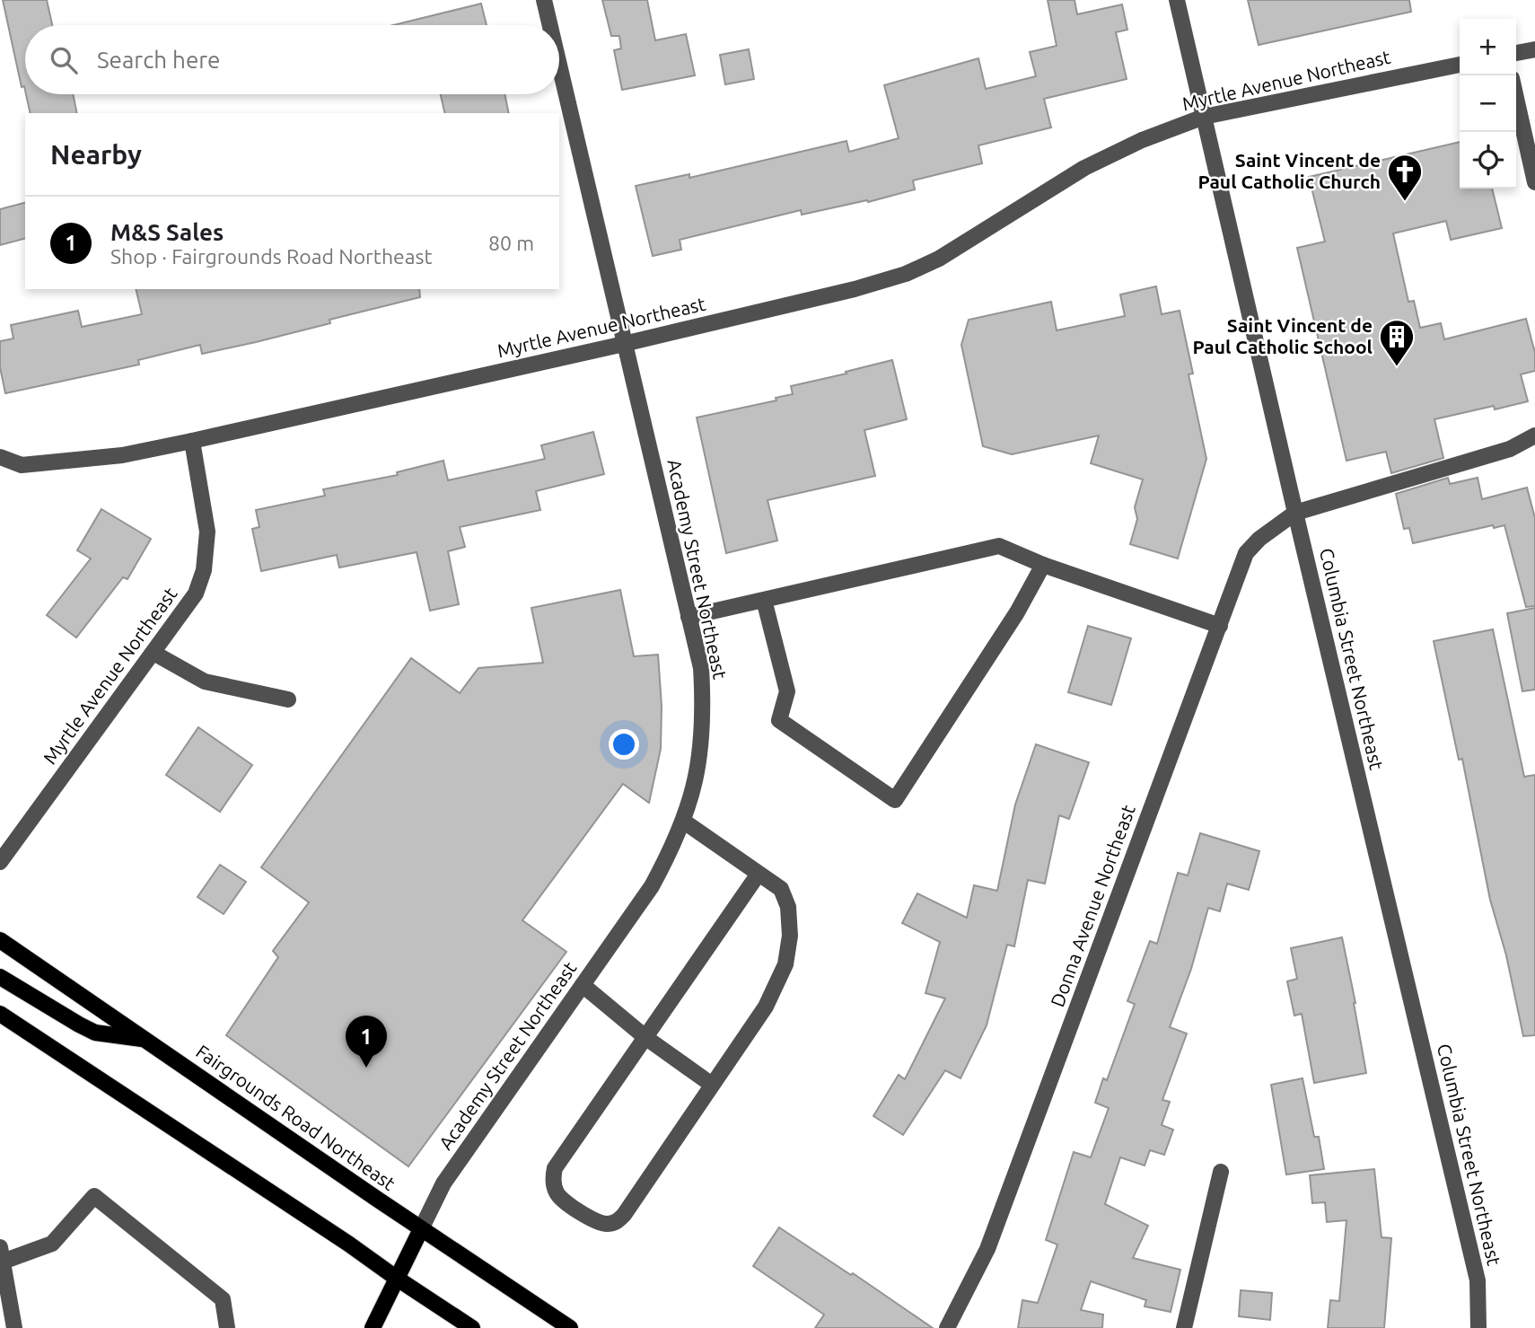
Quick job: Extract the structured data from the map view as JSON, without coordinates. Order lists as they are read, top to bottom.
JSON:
{
  "streets": {
    "main road": ["Fairgrounds Road Northeast"],
    "street": [
      "Myrtle Avenue Northeast",
      "Academy Street Northeast",
      "Columbia Street Northeast",
      "Donna Avenue Northeast"
    ]
  },
  "crossings": [
    ["Myrtle Avenue Northeast", "Academy Street Northeast"],
    ["Myrtle Avenue Northeast", "Columbia Street Northeast"],
    ["Academy Street Northeast", "Fairgrounds Road Northeast"],
    ["Columbia Street Northeast", "Donna Avenue Northeast"]
  ],
  "places": {
    "church": ["Saint Vincent de Paul Catholic Church"],
    "building": ["Saint Vincent de Paul Catholic School"]
  },
  "page": {
    "map_buttons": ["+", "−"],
    "search": "Search here",
    "heading": "Nearby",
    "list": [
      {
        "mark": "1",
        "name": "M&S Sales",
        "note": "Shop · Fairgrounds Road Northeast",
        "value": "80 m"
      }
    ],
    "pins": "1"
  }
}
